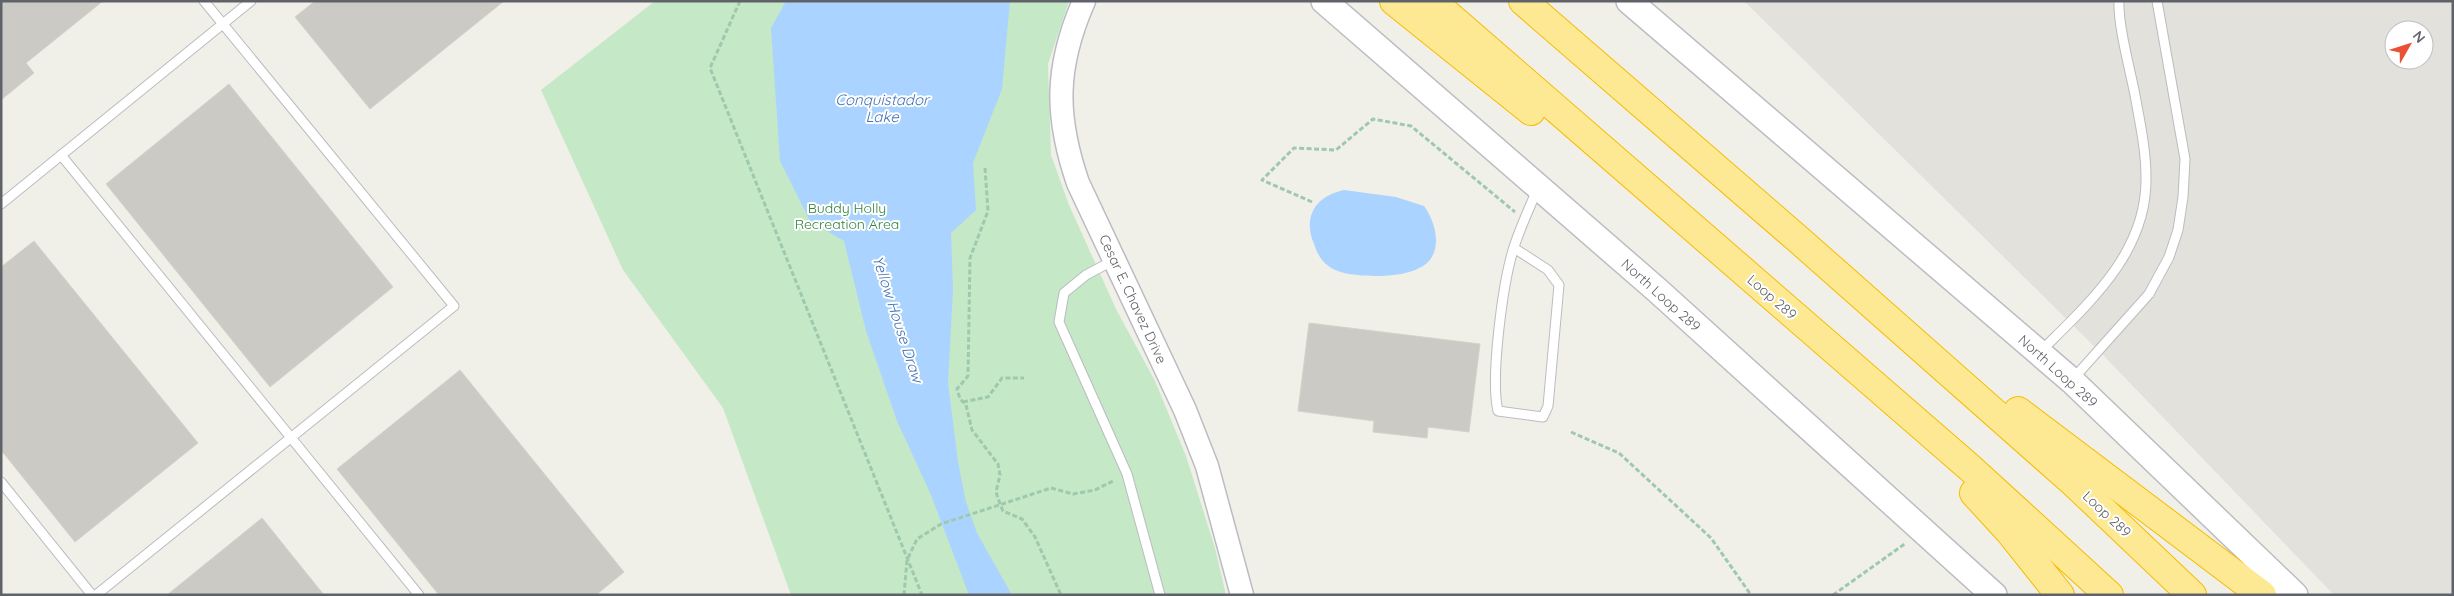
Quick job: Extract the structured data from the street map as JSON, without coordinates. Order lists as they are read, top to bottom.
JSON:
{
  "streets": {
    "highway": ["Loop 289"],
    "main road": ["North Loop 289"],
    "street": ["Cesar E. Chavez Drive"]
  },
  "water": ["Conquistador Lake", "Yellow House Draw"],
  "parks": ["Buddy Holly Recreation Area"],
  "north": "top right"
}
